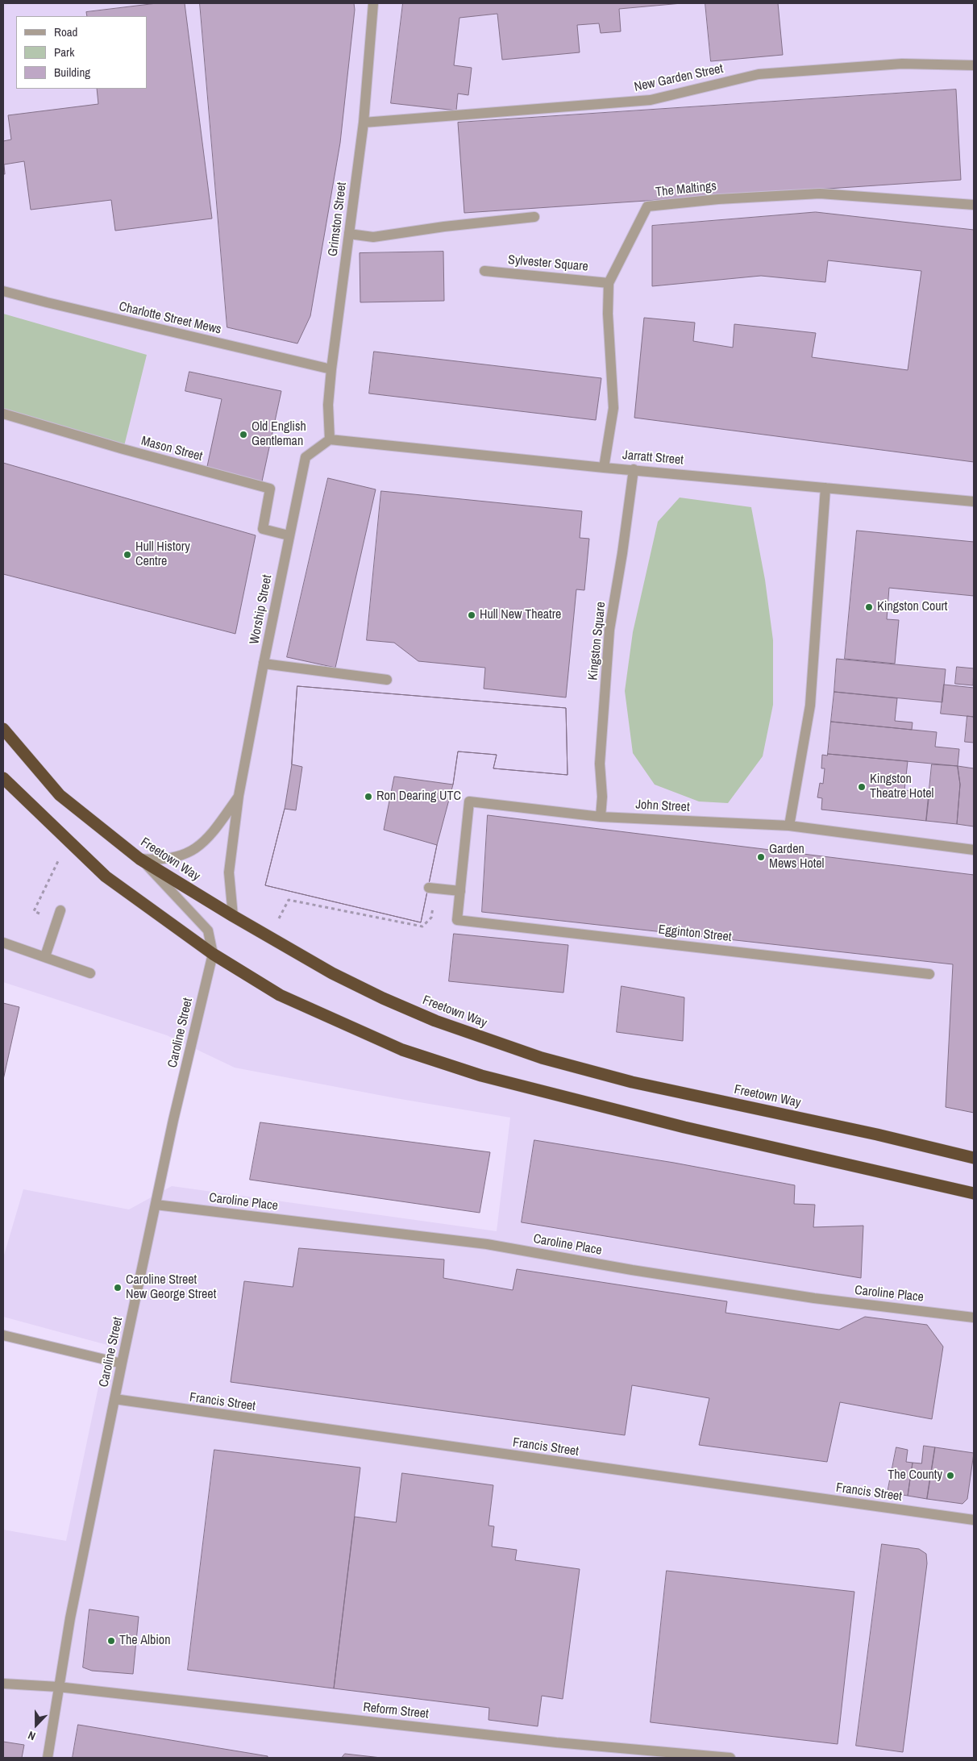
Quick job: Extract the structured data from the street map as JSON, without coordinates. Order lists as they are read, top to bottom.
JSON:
{
  "streets": {
    "highway": ["Freetown Way"],
    "street": [
      "New Garden Street",
      "The Maltings",
      "Grimston Street",
      "Sylvester Square",
      "Charlotte Street Mews",
      "Mason Street",
      "Jarratt Street",
      "Worship Street",
      "Kingston Square",
      "John Street",
      "Egginton Street",
      "Caroline Street",
      "Caroline Place",
      "Francis Street",
      "Reform Street"
    ]
  },
  "crossings": [
    ["New Garden Street", "Grimston Street"],
    ["The Maltings", "Sylvester Square"],
    ["The Maltings", "Jarratt Street"],
    ["Grimston Street", "Charlotte Street Mews"],
    ["Grimston Street", "Jarratt Street"],
    ["Grimston Street", "Worship Street"],
    ["Mason Street", "Worship Street"],
    ["Jarratt Street", "Worship Street"],
    ["Jarratt Street", "Kingston Square"],
    ["Worship Street", "Freetown Way"],
    ["Kingston Square", "John Street"],
    ["John Street", "Egginton Street"],
    ["Caroline Street", "Caroline Place"],
    ["Caroline Street", "Francis Street"],
    ["Caroline Street", "Reform Street"]
  ],
  "places": [
    "Old English Gentleman",
    "Hull History Centre",
    "Kingston Court",
    "Hull New Theatre",
    "Kingston Theatre Hotel",
    "Ron Dearing UTC",
    "Garden Mews Hotel",
    "Caroline Street New George Street",
    "The County",
    "The Albion"
  ],
  "legend": ["Road", "Park", "Building"],
  "north": "bottom"
}
